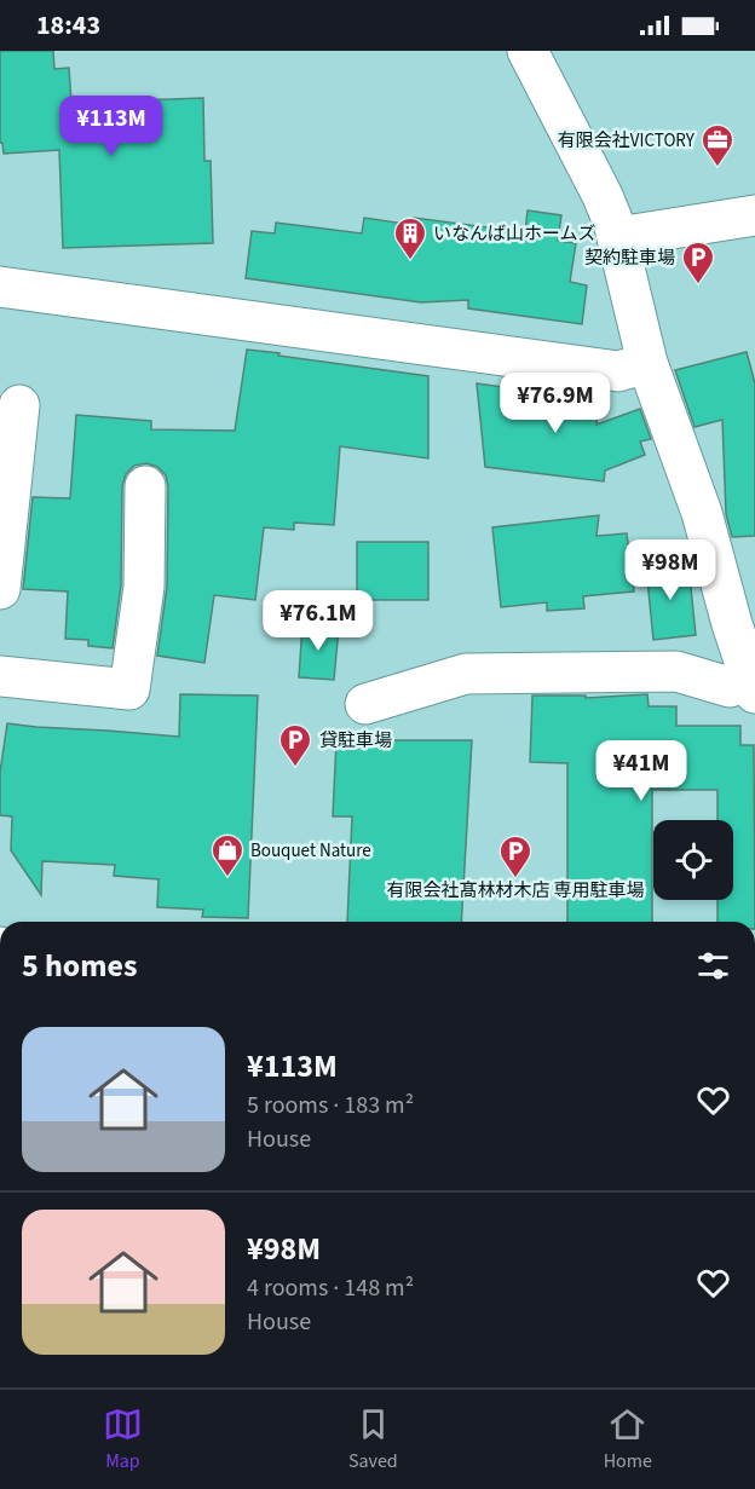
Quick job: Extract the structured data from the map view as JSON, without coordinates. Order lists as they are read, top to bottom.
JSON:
{
  "places": {
    "office": ["有限会社VICTORY"],
    "building": ["いなんば山ホームズ"],
    "parking": ["契約駐車場", "貸駐車場", "有限会社髙林材木店 専用駐車場"],
    "shop": ["Bouquet Nature"]
  },
  "page": {
    "status": "18:43",
    "price": [
      "¥113M",
      "¥76.9M",
      "¥98M",
      "¥76.1M",
      "¥41M"
    ],
    "heading": "5 homes",
    "list": [
      {
        "name": "¥113M",
        "note": "5 rooms · 183 m² · House"
      },
      {
        "name": "¥98M",
        "note": "4 rooms · 148 m² · House"
      }
    ],
    "tabs": ["Map", "Saved", "Home"]
  }
}
